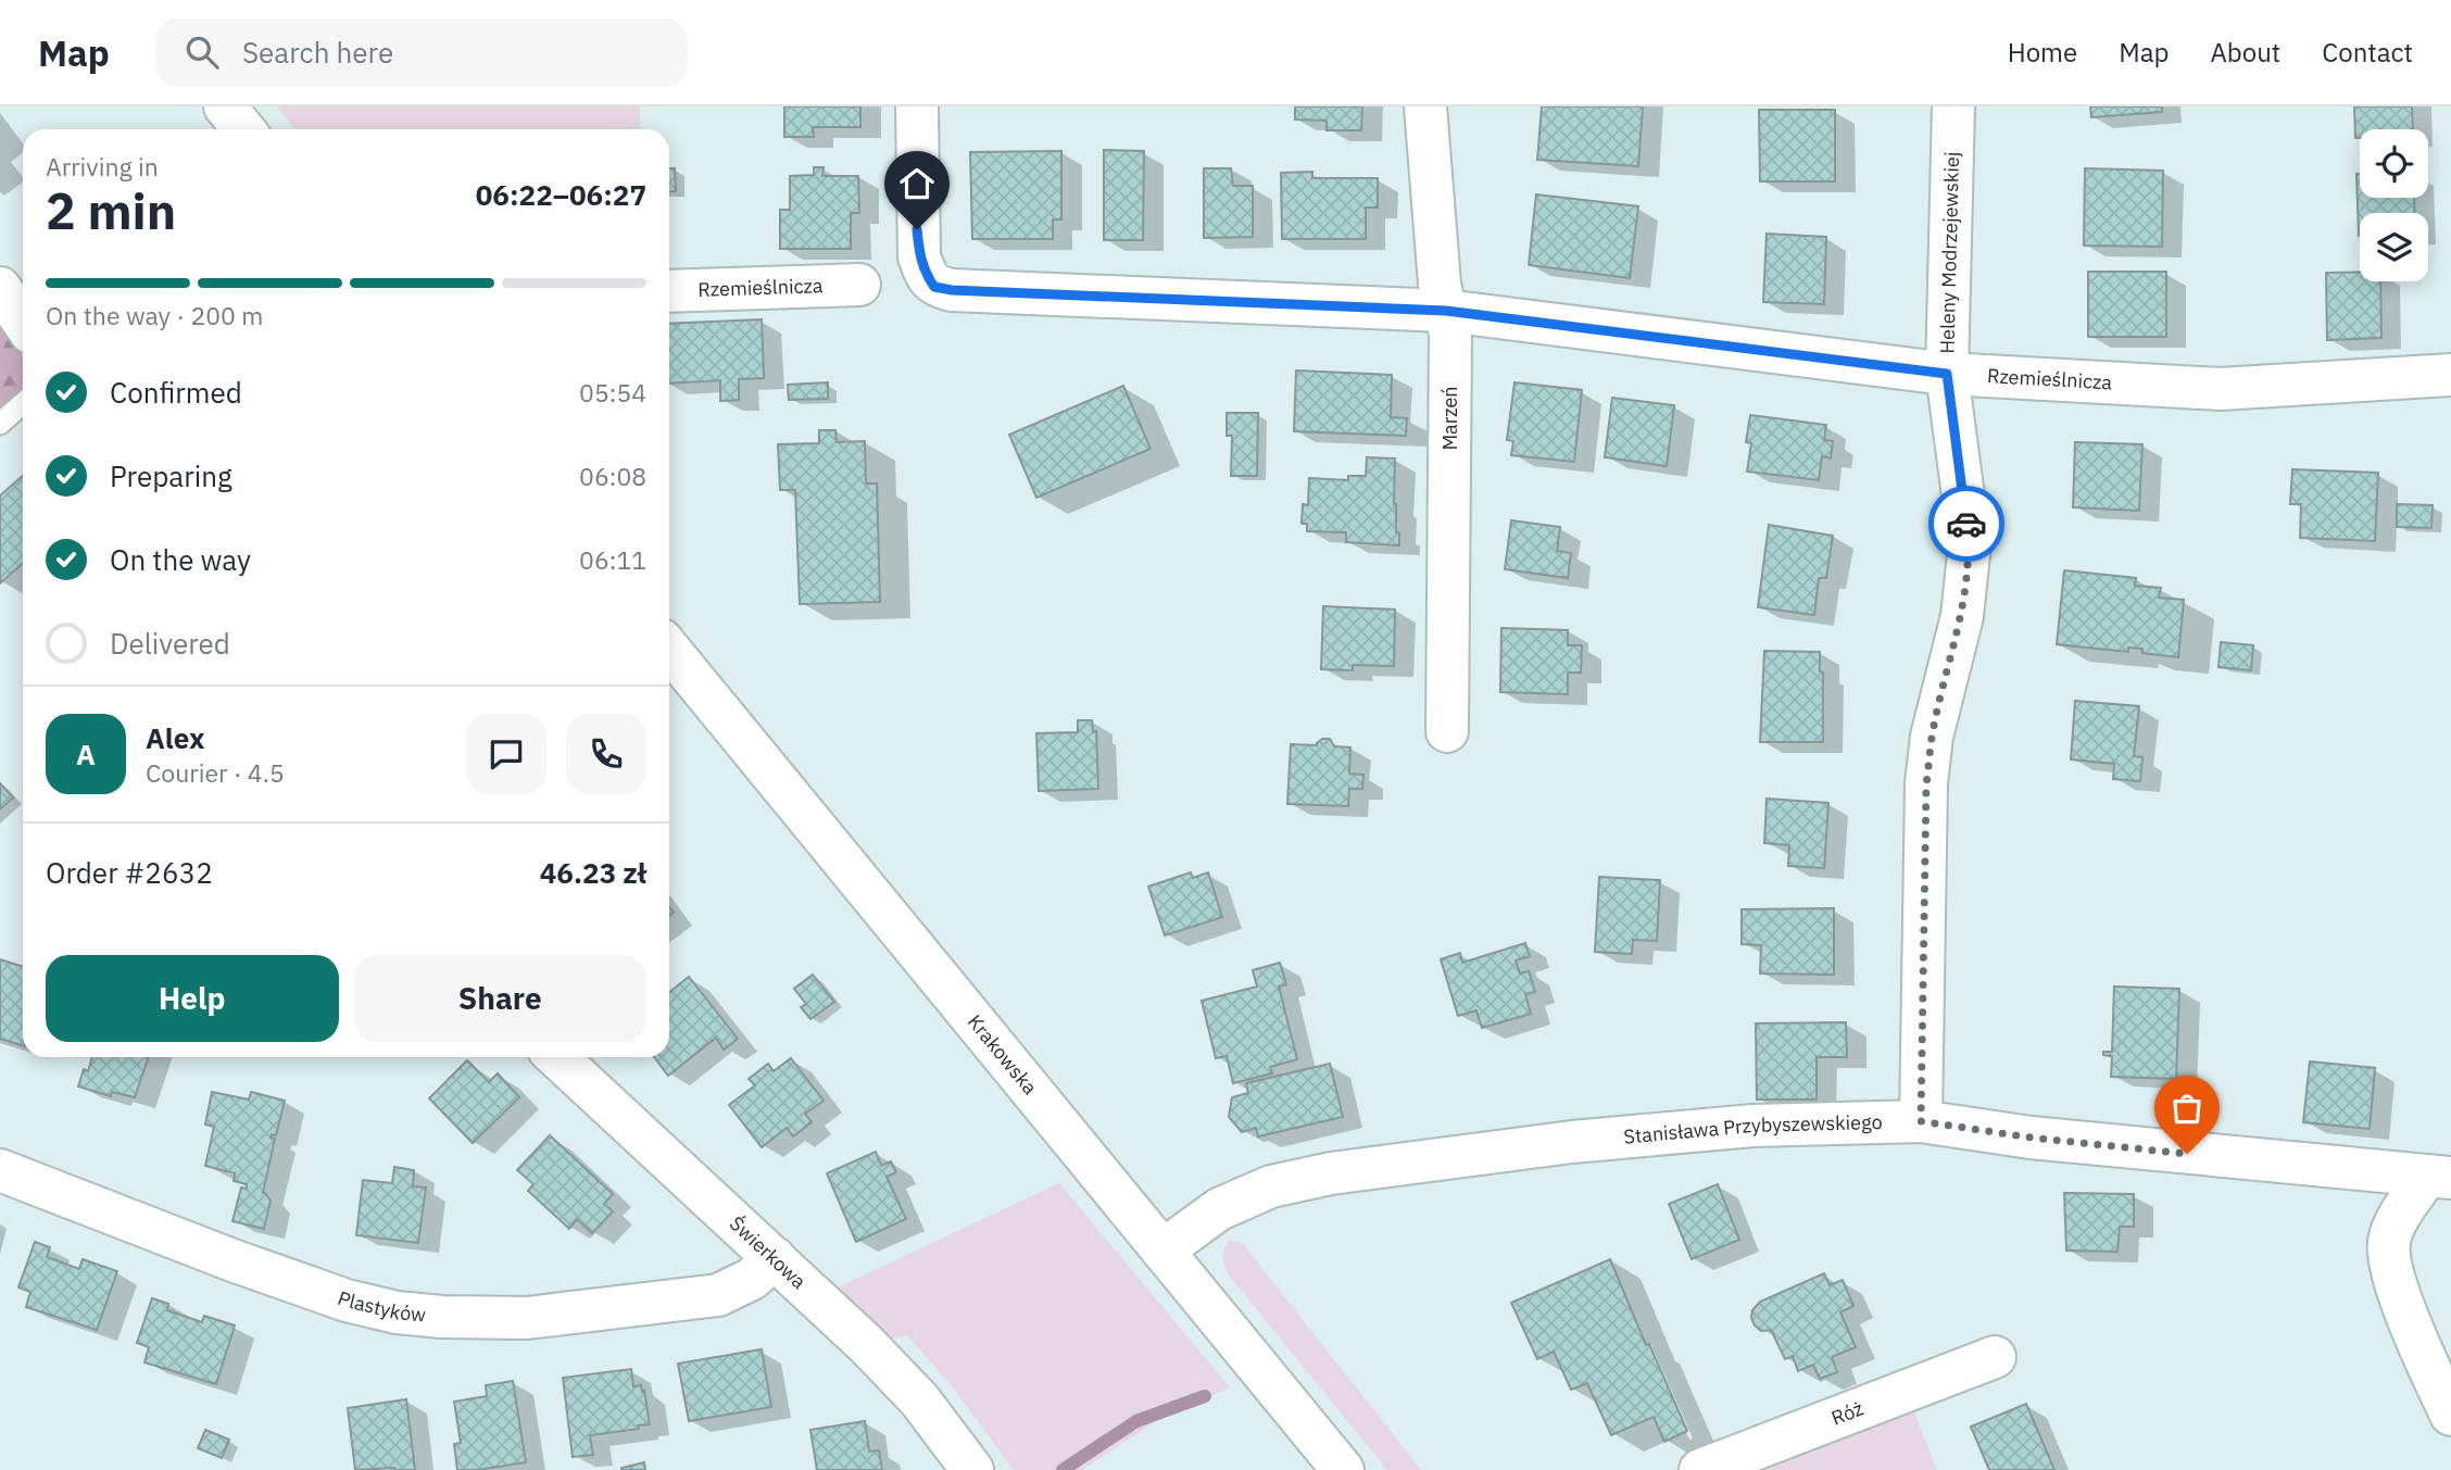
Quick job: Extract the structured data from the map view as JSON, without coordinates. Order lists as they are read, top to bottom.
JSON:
{
  "streets": {
    "street": [
      "Heleny Modrzejewskiej",
      "Rzemieślnicza",
      "Marzeń",
      "Krakowska",
      "Stanisława Przybyszewskiego",
      "Świerkowa",
      "Plastyków",
      "Róż"
    ]
  },
  "crossings": [
    ["Heleny Modrzejewskiej", "Rzemieślnicza"],
    ["Heleny Modrzejewskiej", "Stanisława Przybyszewskiego"],
    ["Rzemieślnicza", "Marzeń"],
    ["Krakowska", "Stanisława Przybyszewskiego"],
    ["Świerkowa", "Plastyków"]
  ],
  "page": {
    "header": "Map",
    "search": "Search here",
    "nav": [
      "Home",
      "Map",
      "About",
      "Contact"
    ],
    "heading": ["2 min", "Arriving in", "06:22–06:27"],
    "panel": [
      "Alex",
      "Courier · 4.5",
      "Order #2632",
      "46.23 zł"
    ],
    "bar": "On the way · 200 m",
    "list": [
      ["Confirmed", "05:54"],
      ["Preparing", "06:08"],
      ["On the way", "06:11"],
      "Delivered"
    ],
    "round": "A",
    "buttons": ["Help", "Share"]
  }
}
